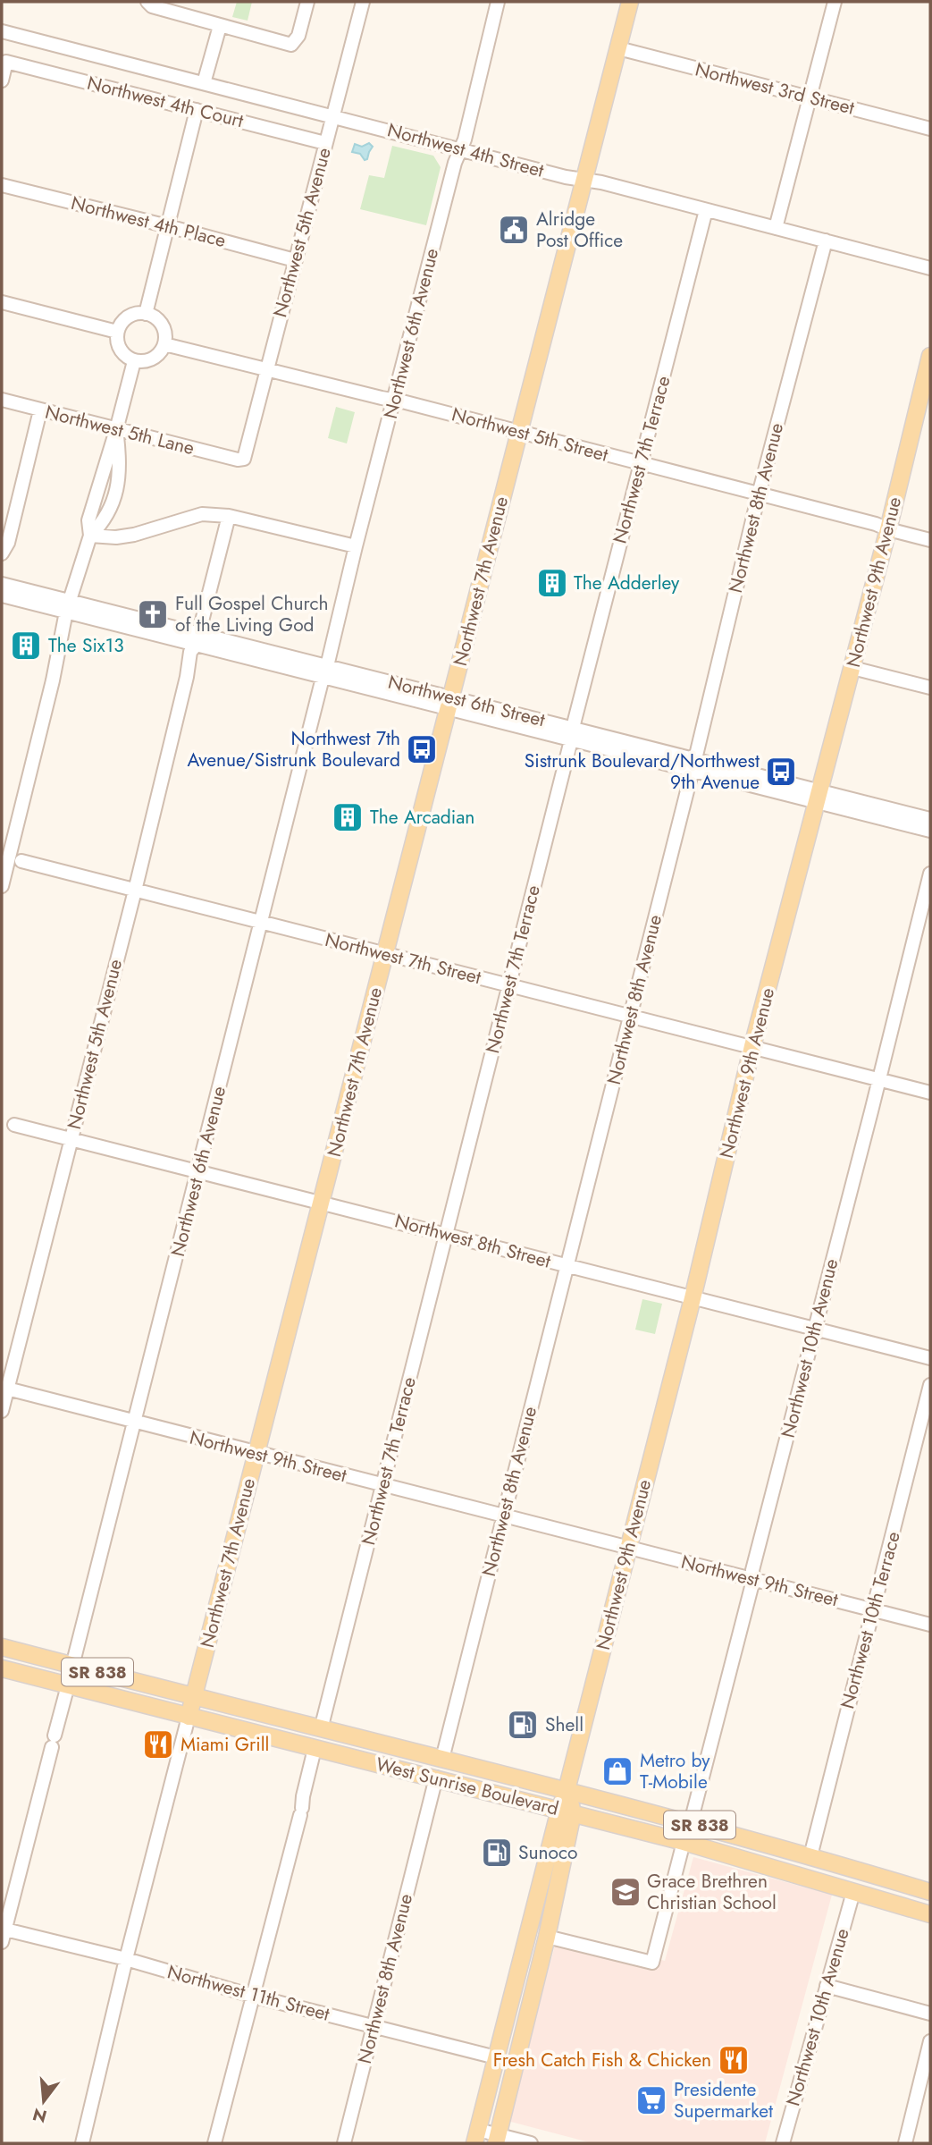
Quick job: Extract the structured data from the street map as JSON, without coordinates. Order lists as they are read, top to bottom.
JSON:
{
  "streets": {
    "main road": [
      "Northwest 7th Avenue",
      "Northwest 9th Avenue",
      "SR 838",
      "West Sunrise Boulevard"
    ],
    "street": [
      "Northwest 3rd Street",
      "Northwest 4th Court",
      "Northwest 4th Street",
      "Northwest 4th Place",
      "Northwest 5th Avenue",
      "Northwest 6th Avenue",
      "Northwest 5th Lane",
      "Northwest 5th Street",
      "Northwest 7th Terrace",
      "Northwest 8th Avenue",
      "Northwest 6th Street",
      "Northwest 7th Street",
      "Northwest 8th Street",
      "Northwest 10th Avenue",
      "Northwest 9th Street",
      "Northwest 10th Terrace",
      "Northwest 11th Street"
    ]
  },
  "crossings": [
    ["Northwest 3rd Street", "Northwest 7th Avenue"],
    ["Northwest 4th Court", "Northwest 5th Avenue"],
    ["Northwest 4th Street", "Northwest 5th Avenue"],
    ["Northwest 4th Street", "Northwest 6th Avenue"],
    ["Northwest 4th Street", "Northwest 7th Terrace"],
    ["Northwest 4th Street", "Northwest 8th Avenue"],
    ["Northwest 4th Street", "Northwest 7th Avenue"],
    ["Northwest 4th Place", "Northwest 5th Avenue"],
    ["Northwest 5th Avenue", "Northwest 5th Lane"],
    ["Northwest 5th Avenue", "Northwest 5th Street"],
    ["Northwest 5th Avenue", "Northwest 6th Street"],
    ["Northwest 5th Avenue", "Northwest 7th Street"],
    ["Northwest 5th Avenue", "Northwest 8th Street"],
    ["Northwest 5th Avenue", "Northwest 9th Street"],
    ["Northwest 6th Avenue", "Northwest 5th Street"],
    ["Northwest 6th Avenue", "Northwest 6th Street"],
    ["Northwest 6th Avenue", "Northwest 7th Street"],
    ["Northwest 6th Avenue", "Northwest 8th Street"],
    ["Northwest 6th Avenue", "Northwest 9th Street"],
    ["Northwest 6th Avenue", "West Sunrise Boulevard"],
    ["Northwest 5th Street", "Northwest 7th Terrace"],
    ["Northwest 5th Street", "Northwest 8th Avenue"],
    ["Northwest 5th Street", "Northwest 7th Avenue"],
    ["Northwest 5th Street", "Northwest 9th Avenue"],
    ["Northwest 7th Terrace", "Northwest 6th Street"],
    ["Northwest 7th Terrace", "Northwest 7th Street"],
    ["Northwest 7th Terrace", "Northwest 8th Street"],
    ["Northwest 7th Terrace", "Northwest 9th Street"],
    ["Northwest 7th Terrace", "West Sunrise Boulevard"],
    ["Northwest 8th Avenue", "Northwest 6th Street"],
    ["Northwest 8th Avenue", "Northwest 7th Street"],
    ["Northwest 8th Avenue", "Northwest 8th Street"],
    ["Northwest 8th Avenue", "Northwest 9th Street"],
    ["Northwest 8th Avenue", "West Sunrise Boulevard"],
    ["Northwest 8th Avenue", "Northwest 11th Street"],
    ["Northwest 7th Avenue", "Northwest 6th Street"],
    ["Northwest 7th Avenue", "Northwest 7th Street"],
    ["Northwest 7th Avenue", "Northwest 8th Street"],
    ["Northwest 7th Avenue", "Northwest 9th Street"],
    ["Northwest 7th Avenue", "West Sunrise Boulevard"],
    ["Northwest 7th Avenue", "Northwest 11th Street"],
    ["Northwest 9th Avenue", "Northwest 6th Street"],
    ["Northwest 9th Avenue", "Northwest 7th Street"],
    ["Northwest 9th Avenue", "Northwest 8th Street"],
    ["Northwest 9th Avenue", "Northwest 9th Street"],
    ["Northwest 9th Avenue", "West Sunrise Boulevard"],
    ["Northwest 9th Avenue", "Northwest 11th Street"],
    ["Northwest 7th Street", "Northwest 10th Avenue"],
    ["Northwest 8th Street", "Northwest 10th Avenue"],
    ["Northwest 10th Avenue", "Northwest 9th Street"],
    ["Northwest 10th Avenue", "West Sunrise Boulevard"],
    ["Northwest 9th Street", "Northwest 10th Terrace"],
    ["Northwest 10th Terrace", "West Sunrise Boulevard"]
  ],
  "places": {
    "public building": ["Alridge Post Office"],
    "building": ["The Adderley", "The Six13", "The Arcadian"],
    "church": ["Full Gospel Church of the Living God"],
    "bus stop": ["Northwest 7th Avenue/Sistrunk Boulevard", "Sistrunk Boulevard/Northwest 9th Avenue"],
    "fuel station": ["Shell", "Sunoco"],
    "restaurant": ["Miami Grill", "Fresh Catch Fish & Chicken"],
    "shop": ["Metro by T-Mobile"],
    "school or university": ["Grace Brethren Christian School"],
    "supermarket": ["Presidente Supermarket"]
  },
  "north": "bottom"
}
